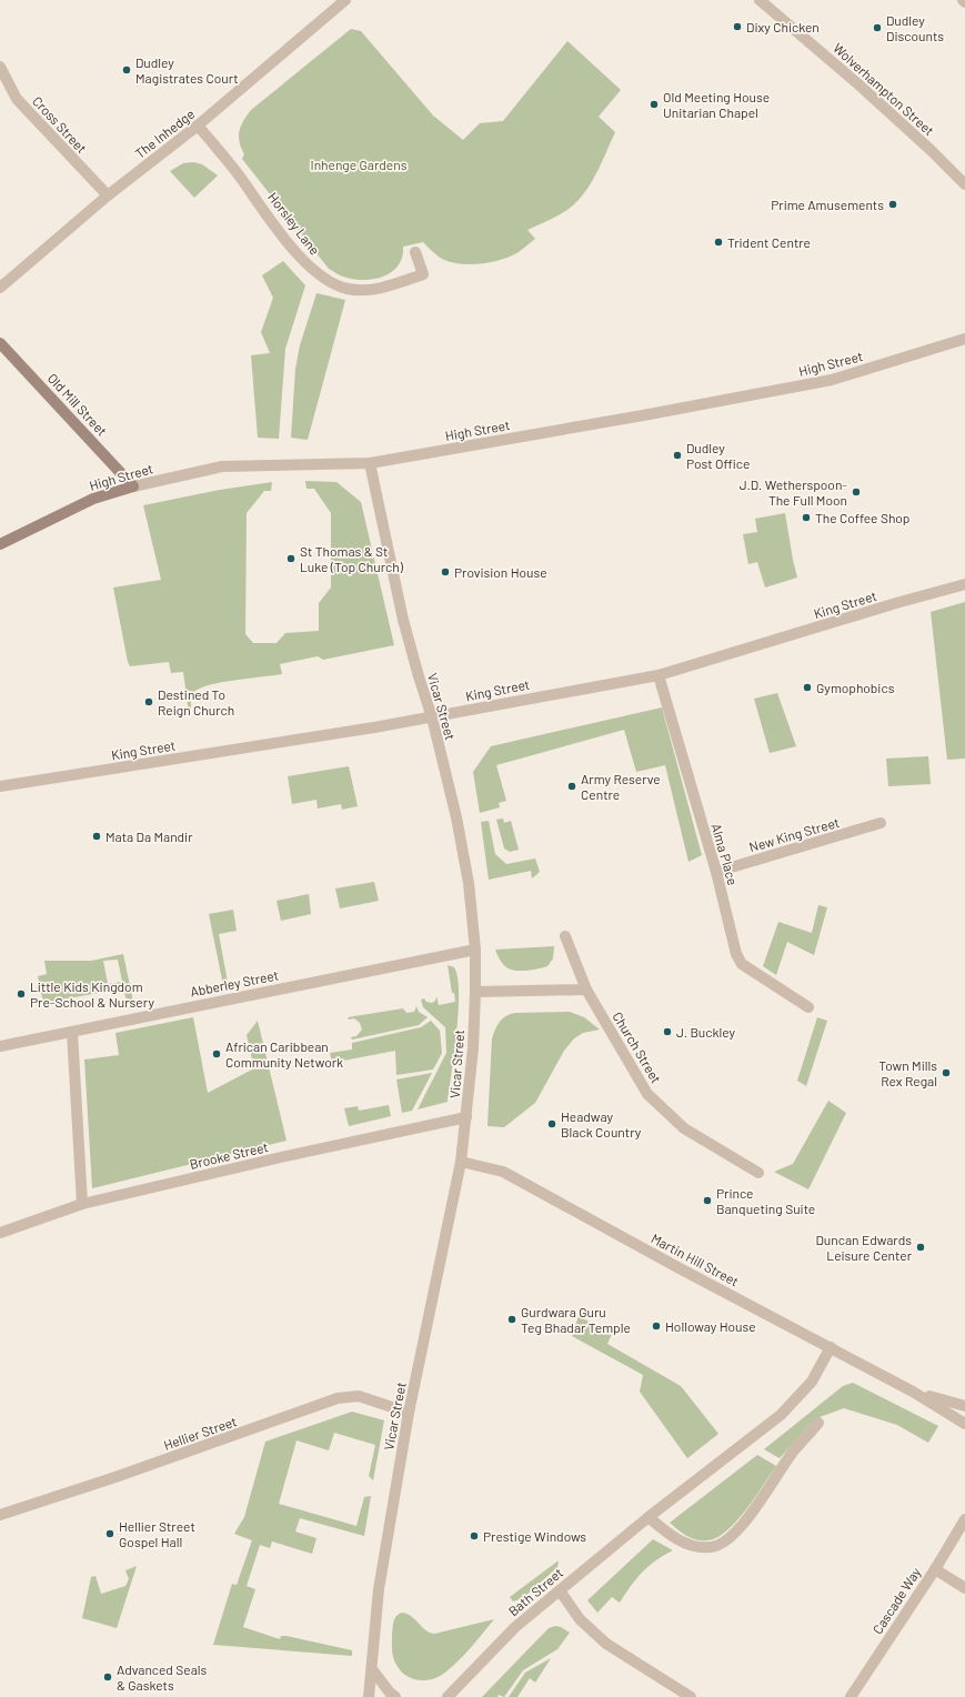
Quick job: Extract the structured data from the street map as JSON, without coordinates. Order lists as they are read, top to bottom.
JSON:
{
  "streets": {
    "main road": ["High Street", "Old Mill Street"],
    "street": [
      "Wolverhampton Street",
      "Cross Street",
      "The Inhedge",
      "Horsley Lane",
      "King Street",
      "Vicar Street",
      "New King Street",
      "Alma Place",
      "Abberley Street",
      "Church Street",
      "Brooke Street",
      "Martin Hill Street",
      "Hellier Street",
      "Bath Street",
      "Cascade Way"
    ]
  },
  "crossings": [
    ["Cross Street", "The Inhedge"],
    ["The Inhedge", "Horsley Lane"],
    ["High Street", "Old Mill Street"],
    ["High Street", "Vicar Street"],
    ["King Street", "Vicar Street"],
    ["King Street", "Alma Place"],
    ["Vicar Street", "Abberley Street"],
    ["Vicar Street", "Brooke Street"],
    ["Vicar Street", "Martin Hill Street"],
    ["Vicar Street", "Hellier Street"],
    ["New King Street", "Alma Place"],
    ["Martin Hill Street", "Bath Street"]
  ],
  "parks": ["Inhenge Gardens"],
  "places": [
    "Dixy Chicken",
    "Dudley Discounts",
    "Dudley Magistrates Court",
    "Old Meeting House Unitarian Chapel",
    "Prime Amusements",
    "Trident Centre",
    "Dudley Post Office",
    "J.D. Wetherspoon- The Full Moon",
    "The Coffee Shop",
    "St Thomas & St Luke (Top Church)",
    "Provision House",
    "Gymophobics",
    "Destined To Reign Church",
    "Army Reserve Centre",
    "Mata Da Mandir",
    "Little Kids Kingdom Pre-School & Nursery",
    "J. Buckley",
    "African Caribbean Community Network",
    "Town Mills Rex Regal",
    "Headway Black Country",
    "Prince Banqueting Suite",
    "Duncan Edwards Leisure Center",
    "Gurdwara Guru Teg Bhadar Temple",
    "Holloway House",
    "Hellier Street Gospel Hall",
    "Prestige Windows",
    "Advanced Seals & Gaskets"
  ]
}
